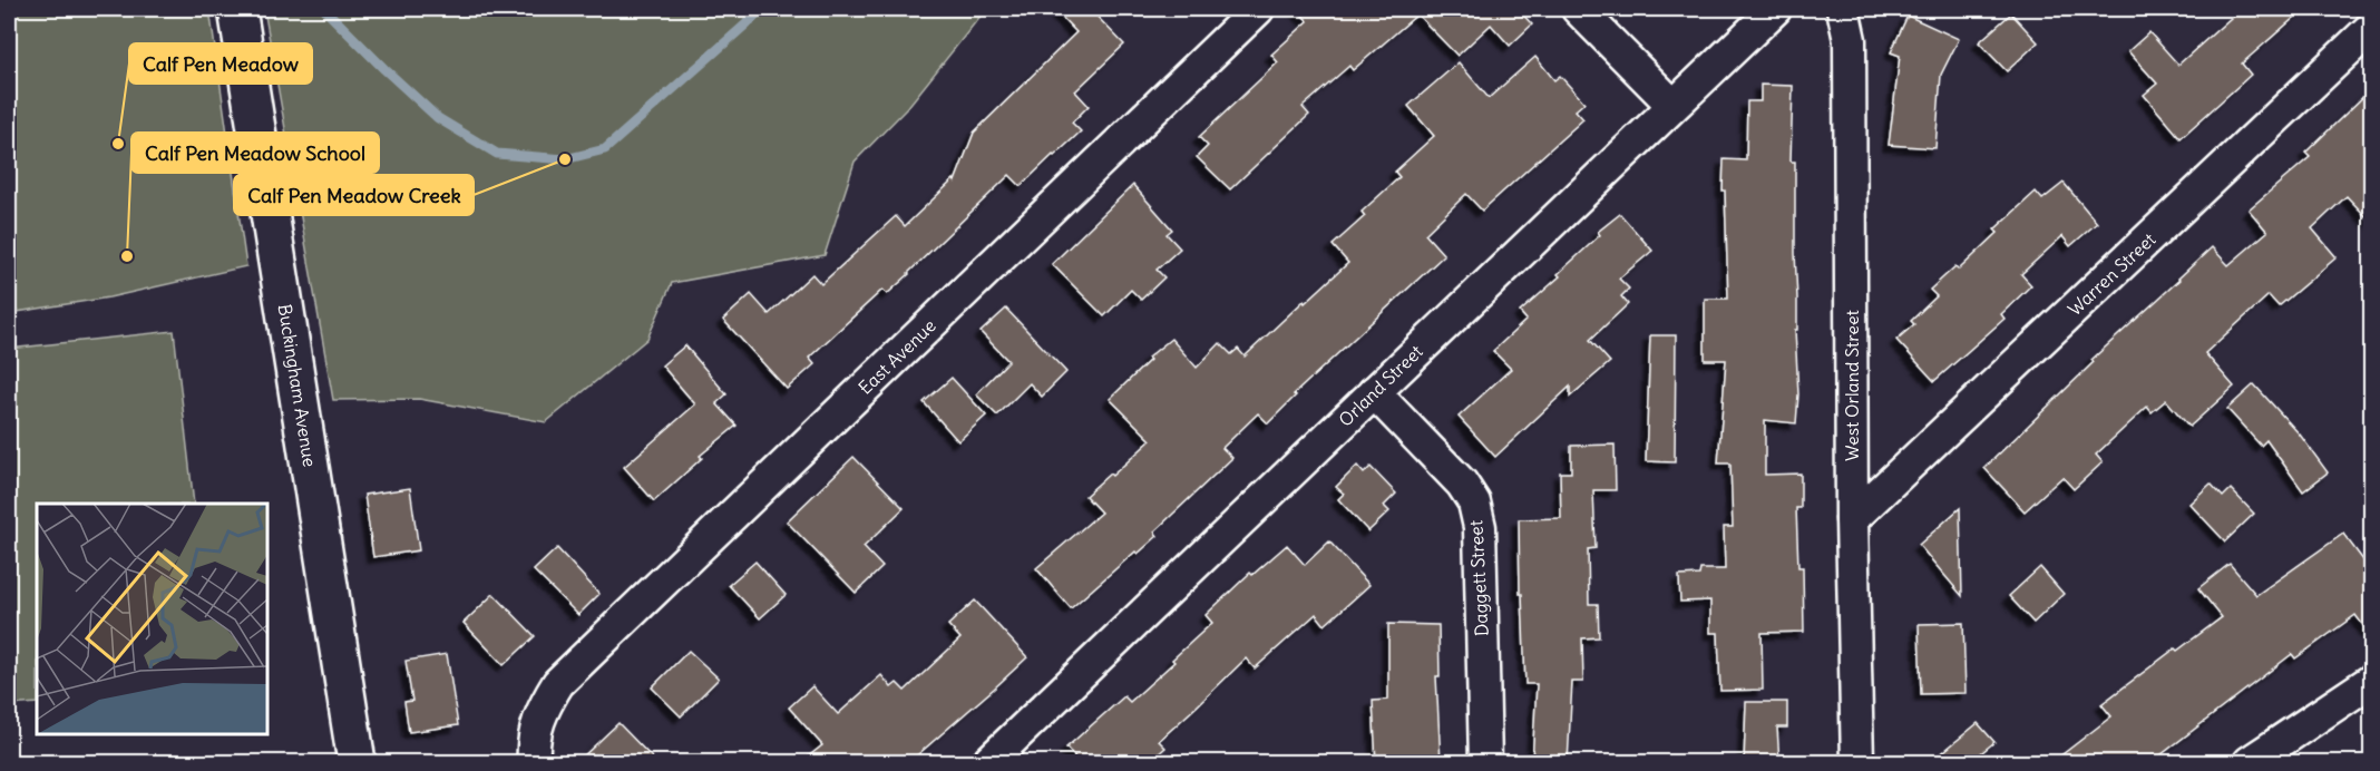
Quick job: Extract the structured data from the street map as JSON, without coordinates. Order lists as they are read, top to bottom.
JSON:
{
  "streets": {
    "main road": ["Buckingham Avenue"],
    "street": [
      "Warren Street",
      "East Avenue",
      "Orland Street",
      "West Orland Street",
      "Daggett Street"
    ]
  },
  "crossings": [
    ["Warren Street", "West Orland Street"],
    ["Orland Street", "Daggett Street"]
  ],
  "places": ["Calf Pen Meadow", "Calf Pen Meadow Creek", "Calf Pen Meadow School"]
}
